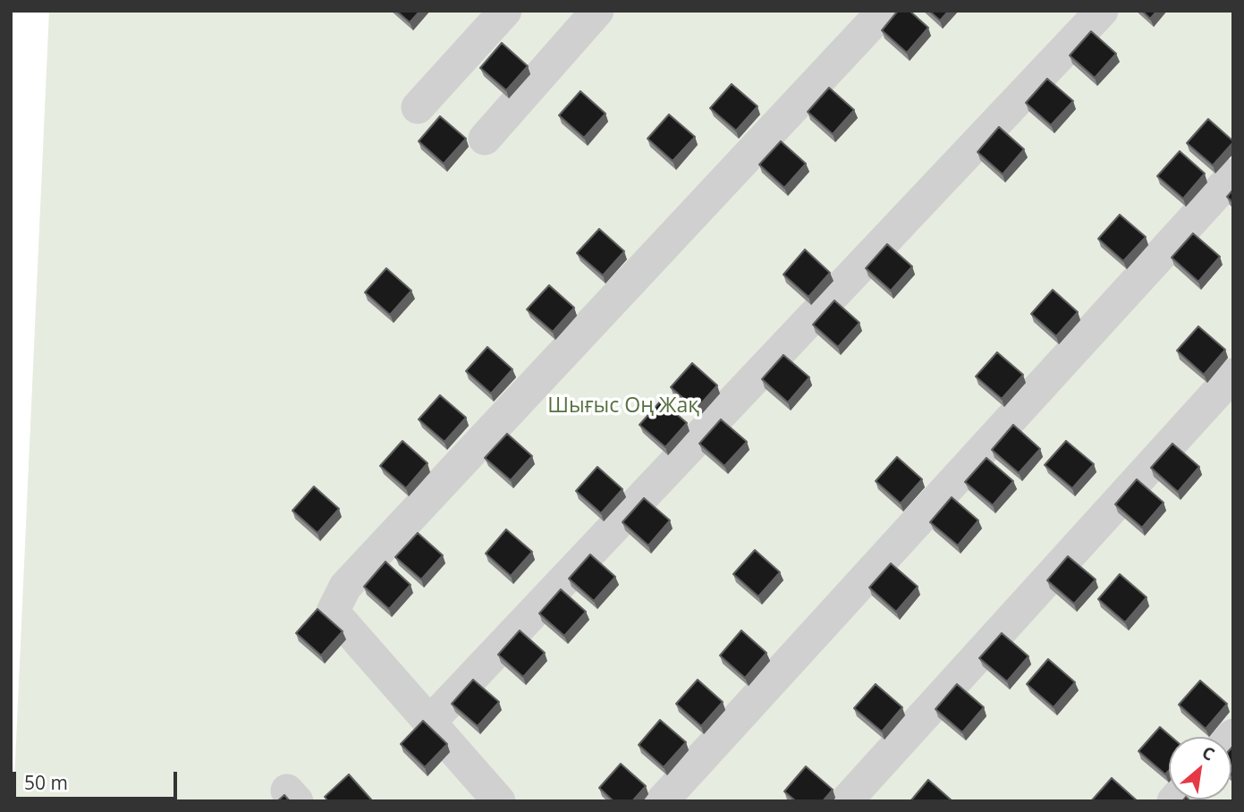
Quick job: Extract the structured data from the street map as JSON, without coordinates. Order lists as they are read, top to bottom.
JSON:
{
  "parks": ["Шығыс Оң Жақ"],
  "scale_bar": "50 m",
  "north": "top right"
}
